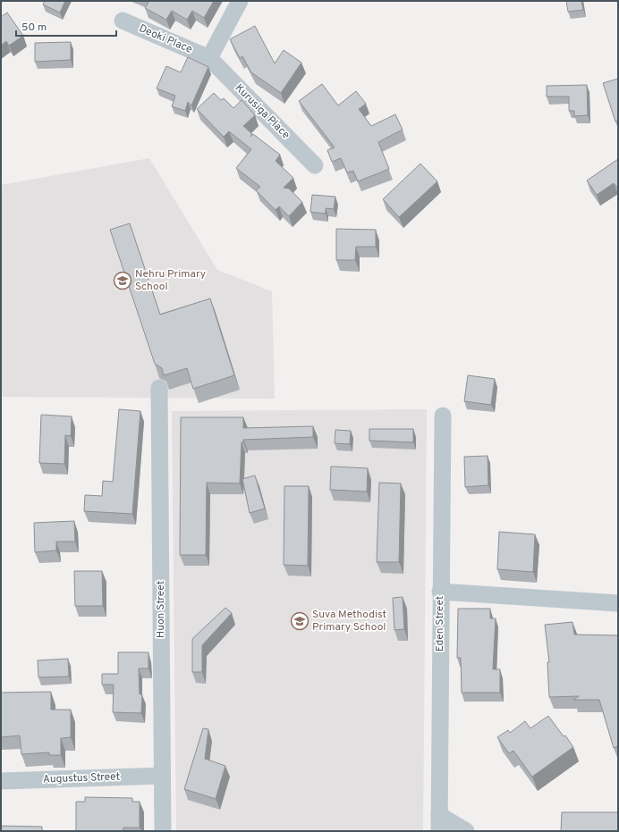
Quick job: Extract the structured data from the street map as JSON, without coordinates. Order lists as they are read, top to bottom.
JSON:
{
  "streets": {
    "street": [
      "Deoki Place",
      "Kurusiga Place",
      "Huon Street",
      "Eden Street",
      "Augustus Street"
    ]
  },
  "crossings": [
    ["Deoki Place", "Kurusiga Place"],
    ["Huon Street", "Augustus Street"]
  ],
  "places": {
    "school or university": ["Nehru Primary School", "Suva Methodist Primary School"]
  },
  "scale_bar": "50 m"
}
